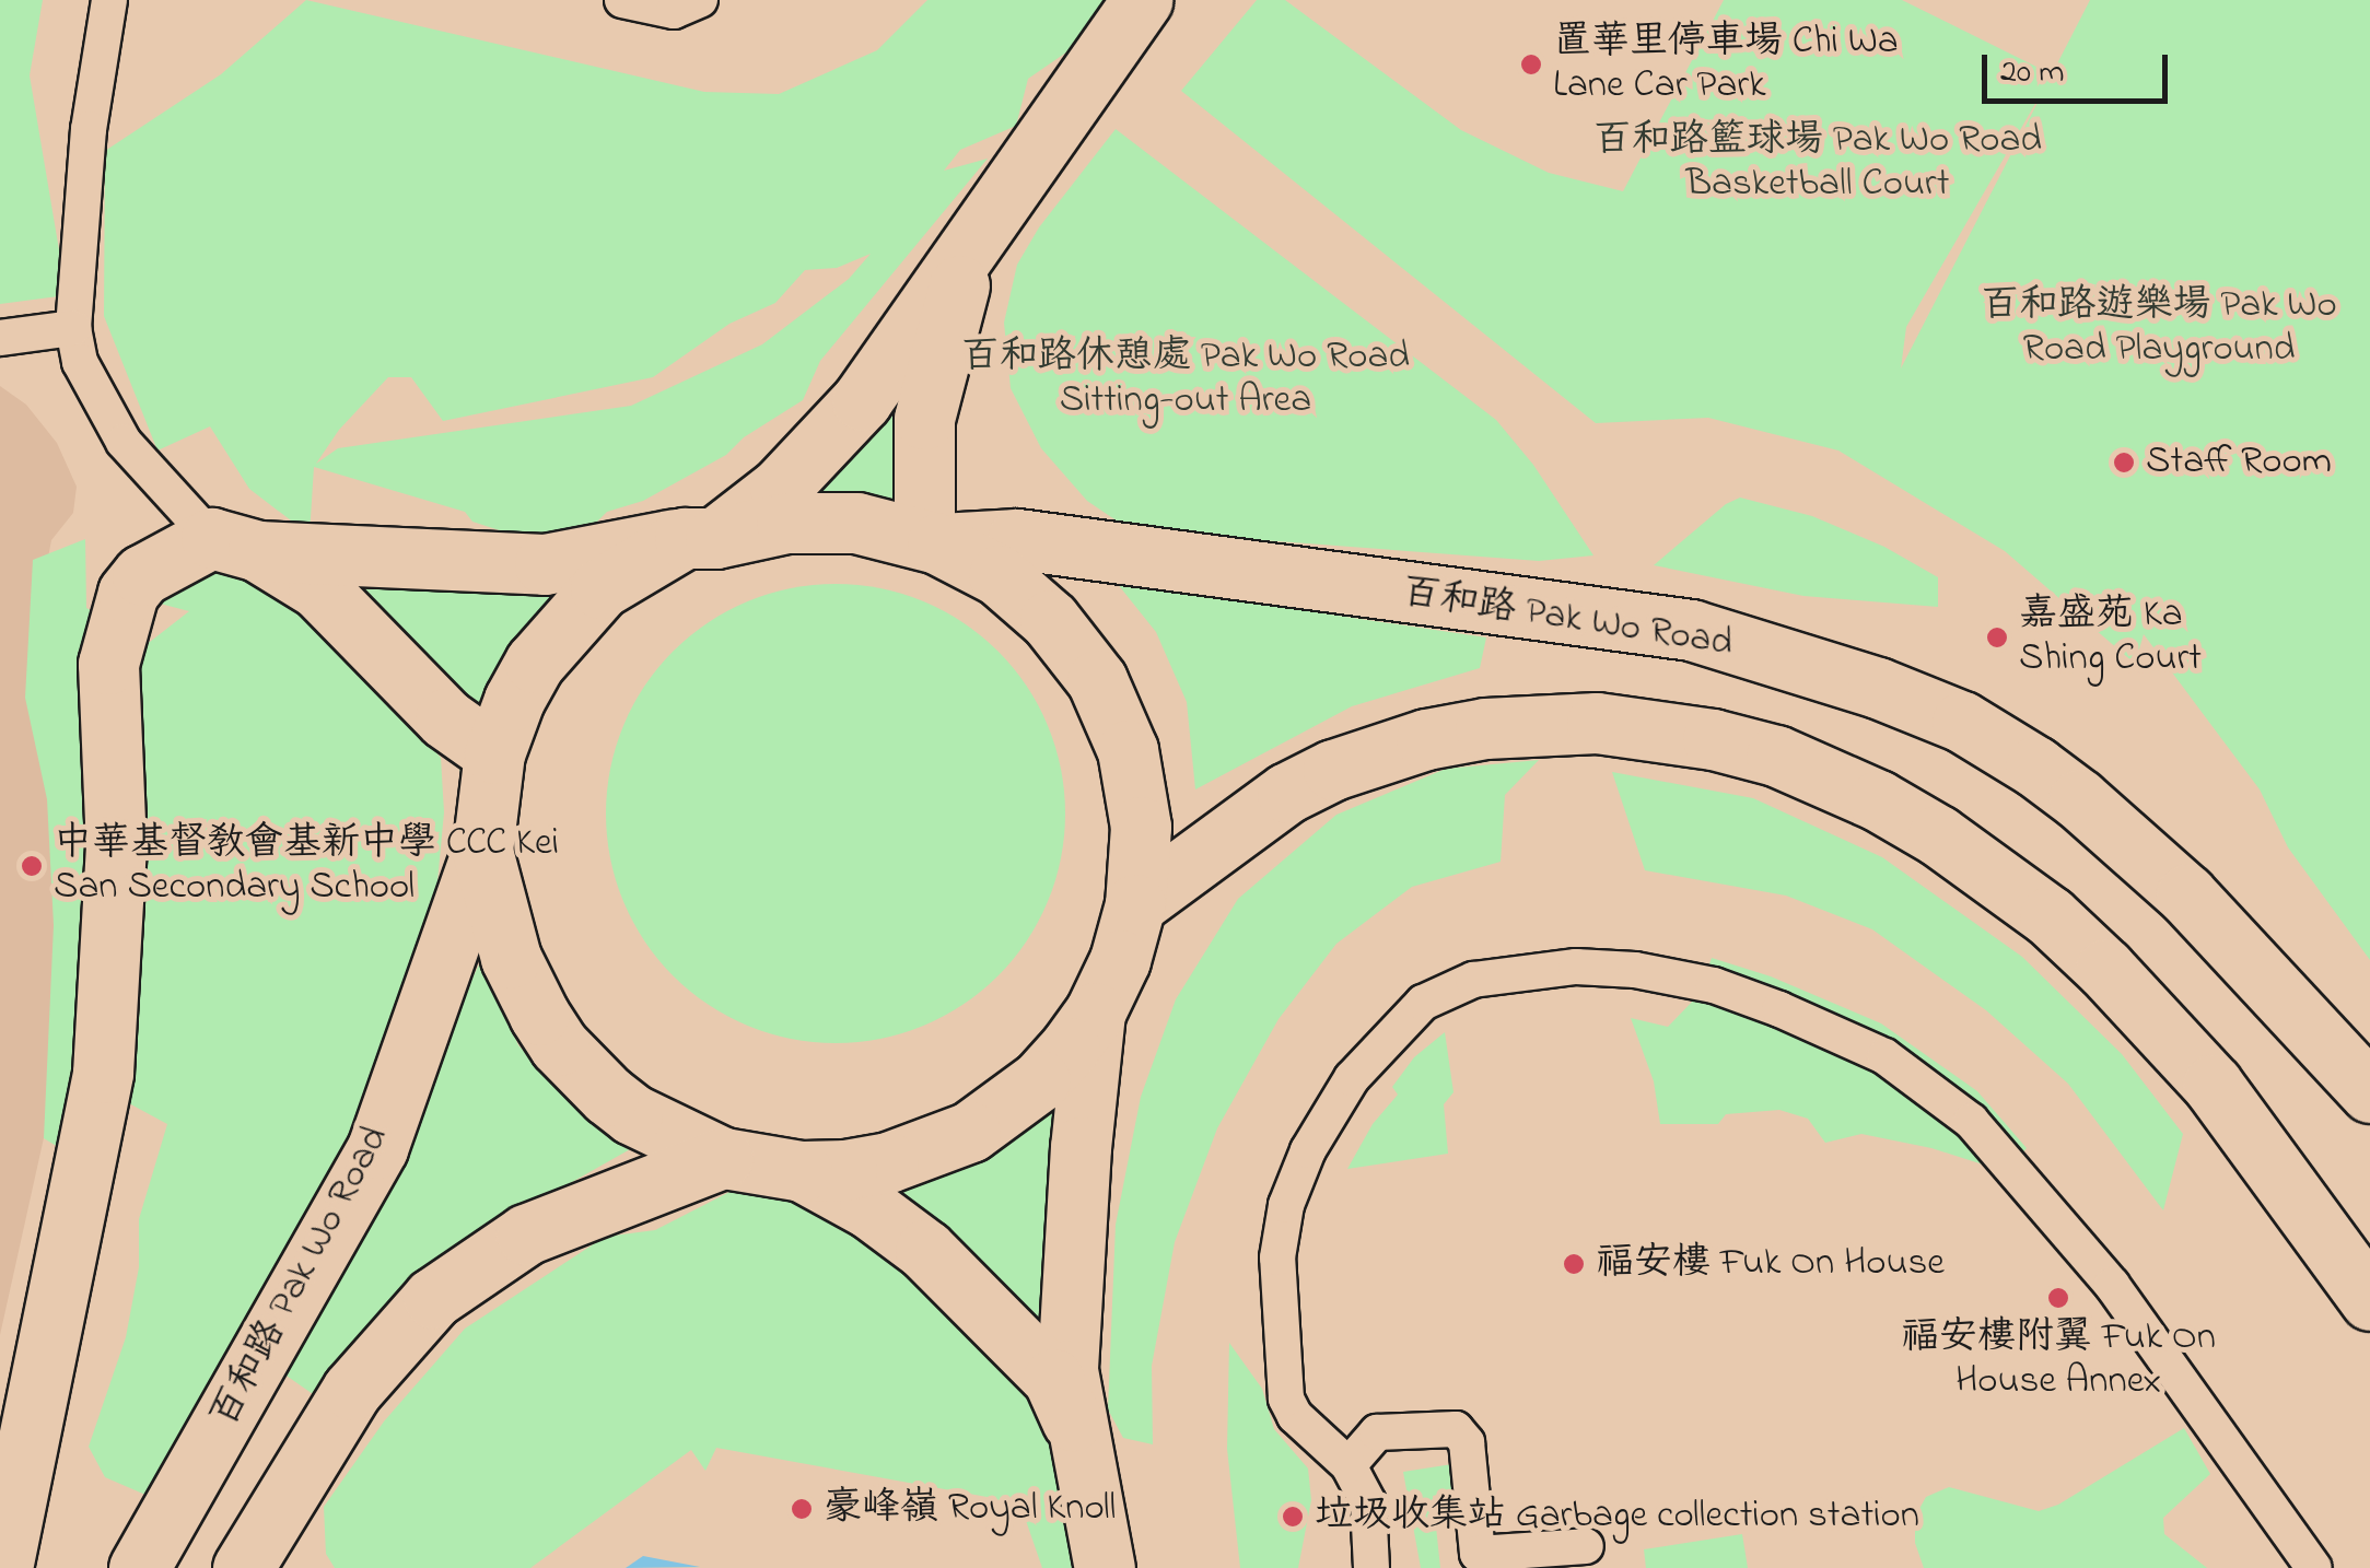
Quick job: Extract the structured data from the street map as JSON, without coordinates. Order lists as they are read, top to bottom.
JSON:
{
  "streets": {
    "main road": ["百和路 Pak Wo Road"]
  },
  "parks": ["百和路籃球場 Pak Wo Road Basketball Court", "百和路遊樂場 Pak Wo Road Playground", "百和路休憩處 Pak Wo Road Sitting-out Area"],
  "places": [
    "置華里停車場 Chi Wa Lane Car Park",
    "Staff Room",
    "嘉盛苑 Ka Shing Court",
    "中華基督教會基新中學 CCC Kei San Secondary School",
    "福安樓 Fuk On House",
    "福安樓附翼 Fuk On House Annex",
    "豪峰嶺 Royal Knoll",
    "垃圾收集站 Garbage collection station"
  ],
  "scale_bar": "20 m"
}
